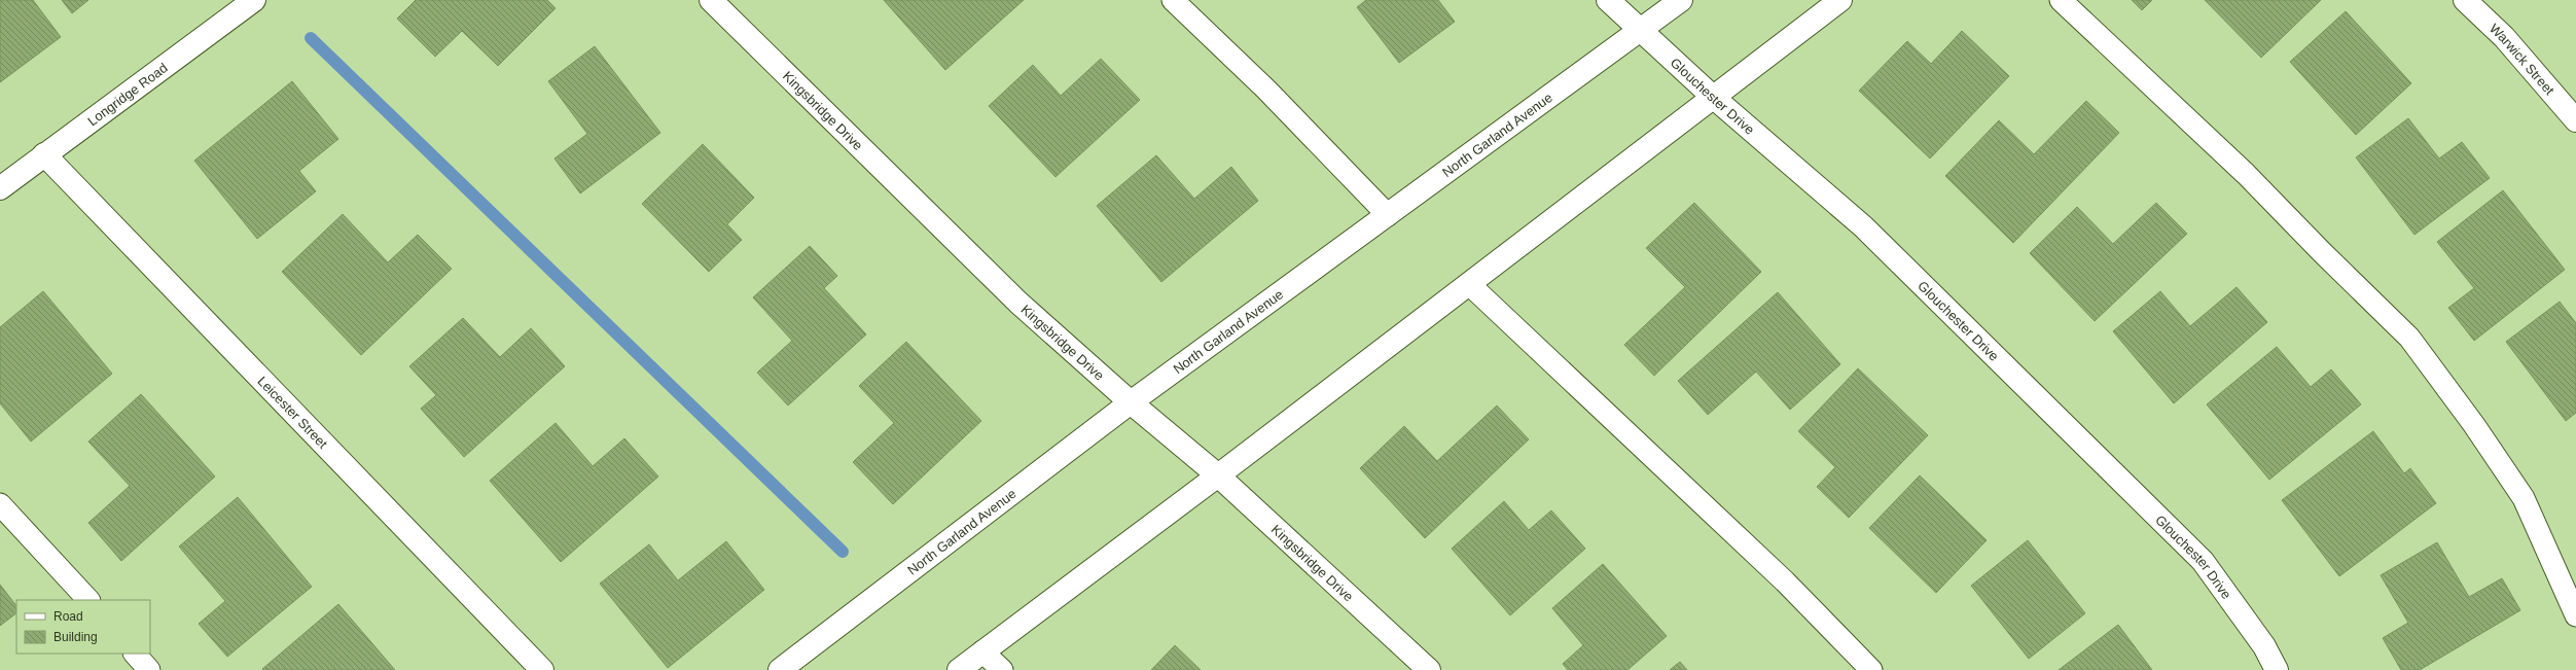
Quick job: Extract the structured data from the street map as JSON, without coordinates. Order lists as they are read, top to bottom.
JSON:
{
  "streets": {
    "street": [
      "Warwick Street",
      "Longridge Road",
      "Glouchester Drive",
      "Kingsbridge Drive",
      "North Garland Avenue",
      "Leicester Street"
    ]
  },
  "crossings": [
    ["Longridge Road", "Leicester Street"],
    ["Glouchester Drive", "North Garland Avenue"],
    ["Kingsbridge Drive", "North Garland Avenue"]
  ],
  "legend": ["Road", "Building"]
}
